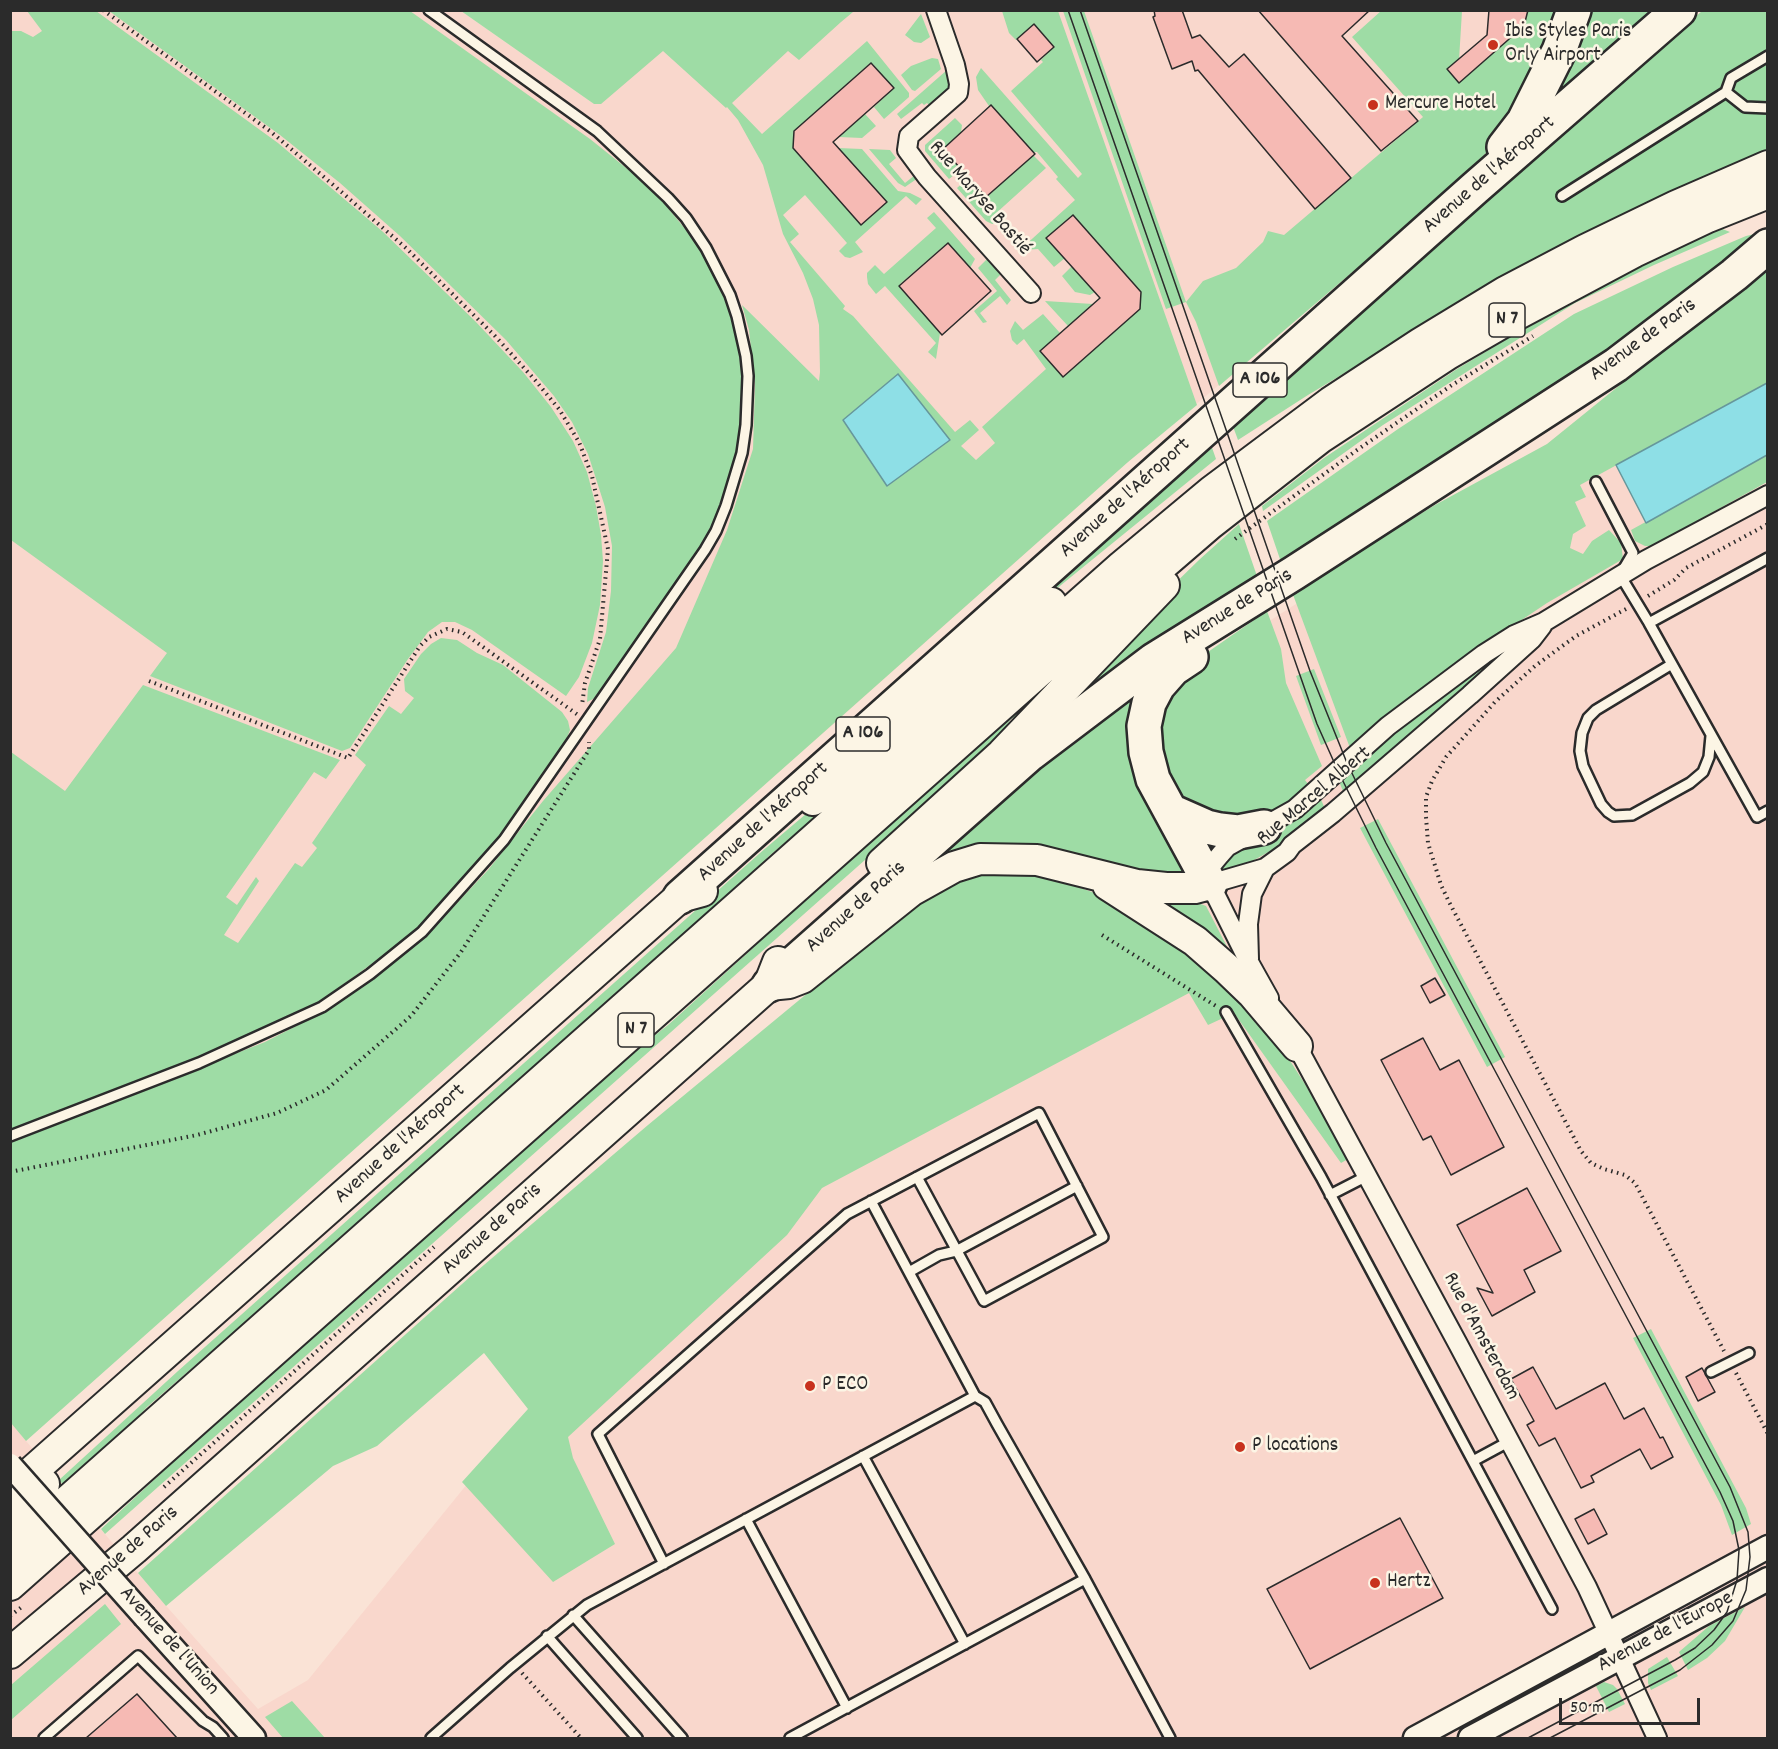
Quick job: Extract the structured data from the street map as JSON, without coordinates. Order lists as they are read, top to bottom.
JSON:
{
  "streets": {
    "highway": [
      "Avenue de l'Aéroport",
      "N 7",
      "Avenue de Paris",
      "A 106"
    ],
    "street": [
      "Rue Maryse Bastié",
      "Rue Marcel Albert",
      "Rue d'Amsterdam",
      "Avenue de l'Europe",
      "Avenue de l'Union"
    ]
  },
  "crossings": [
    ["Rue Marcel Albert", "Rue d'Amsterdam"],
    ["Rue d'Amsterdam", "Avenue de l'Europe"]
  ],
  "places": [
    "Ibis Styles Paris Orly Airport",
    "Mercure Hotel",
    "P ECO",
    "P locations",
    "Hertz"
  ],
  "scale_bar": "50 m"
}
